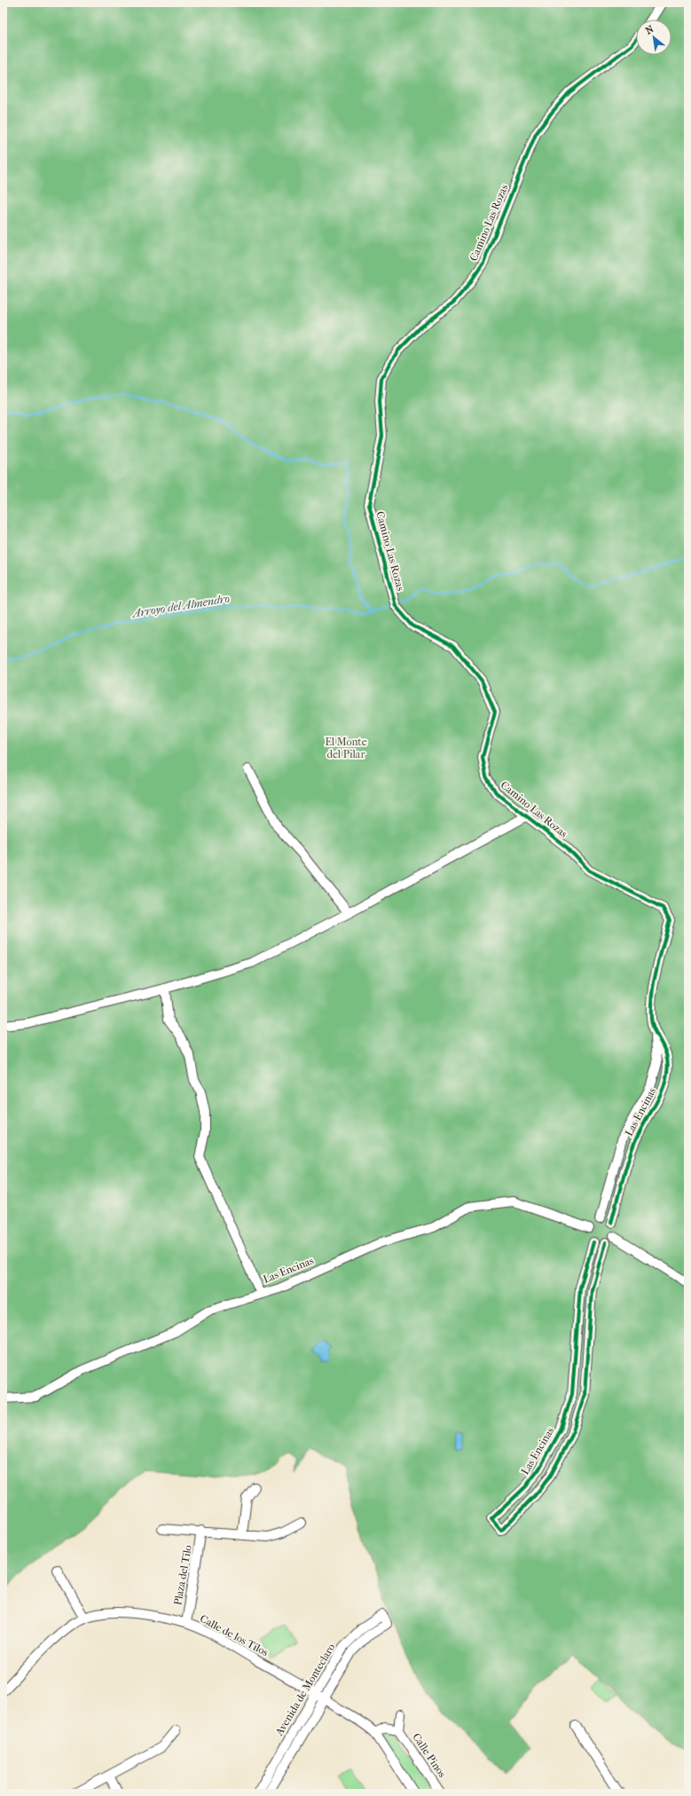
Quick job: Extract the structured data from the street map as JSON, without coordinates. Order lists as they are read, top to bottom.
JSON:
{
  "streets": {
    "street": [
      "Camino Las Rozas",
      "Las Encinas",
      "Plaza del Tilo",
      "Calle de los Tilos",
      "Avenida de Monteclaro",
      "Calle Pinos"
    ]
  },
  "crossings": [
    ["Camino Las Rozas", "Las Encinas"],
    ["Plaza del Tilo", "Calle de los Tilos"],
    ["Calle de los Tilos", "Avenida de Monteclaro"],
    ["Calle de los Tilos", "Calle Pinos"]
  ],
  "water": ["Arroyo del Almendro"],
  "parks": ["El Monte del Pilar"],
  "north": "top left"
}
